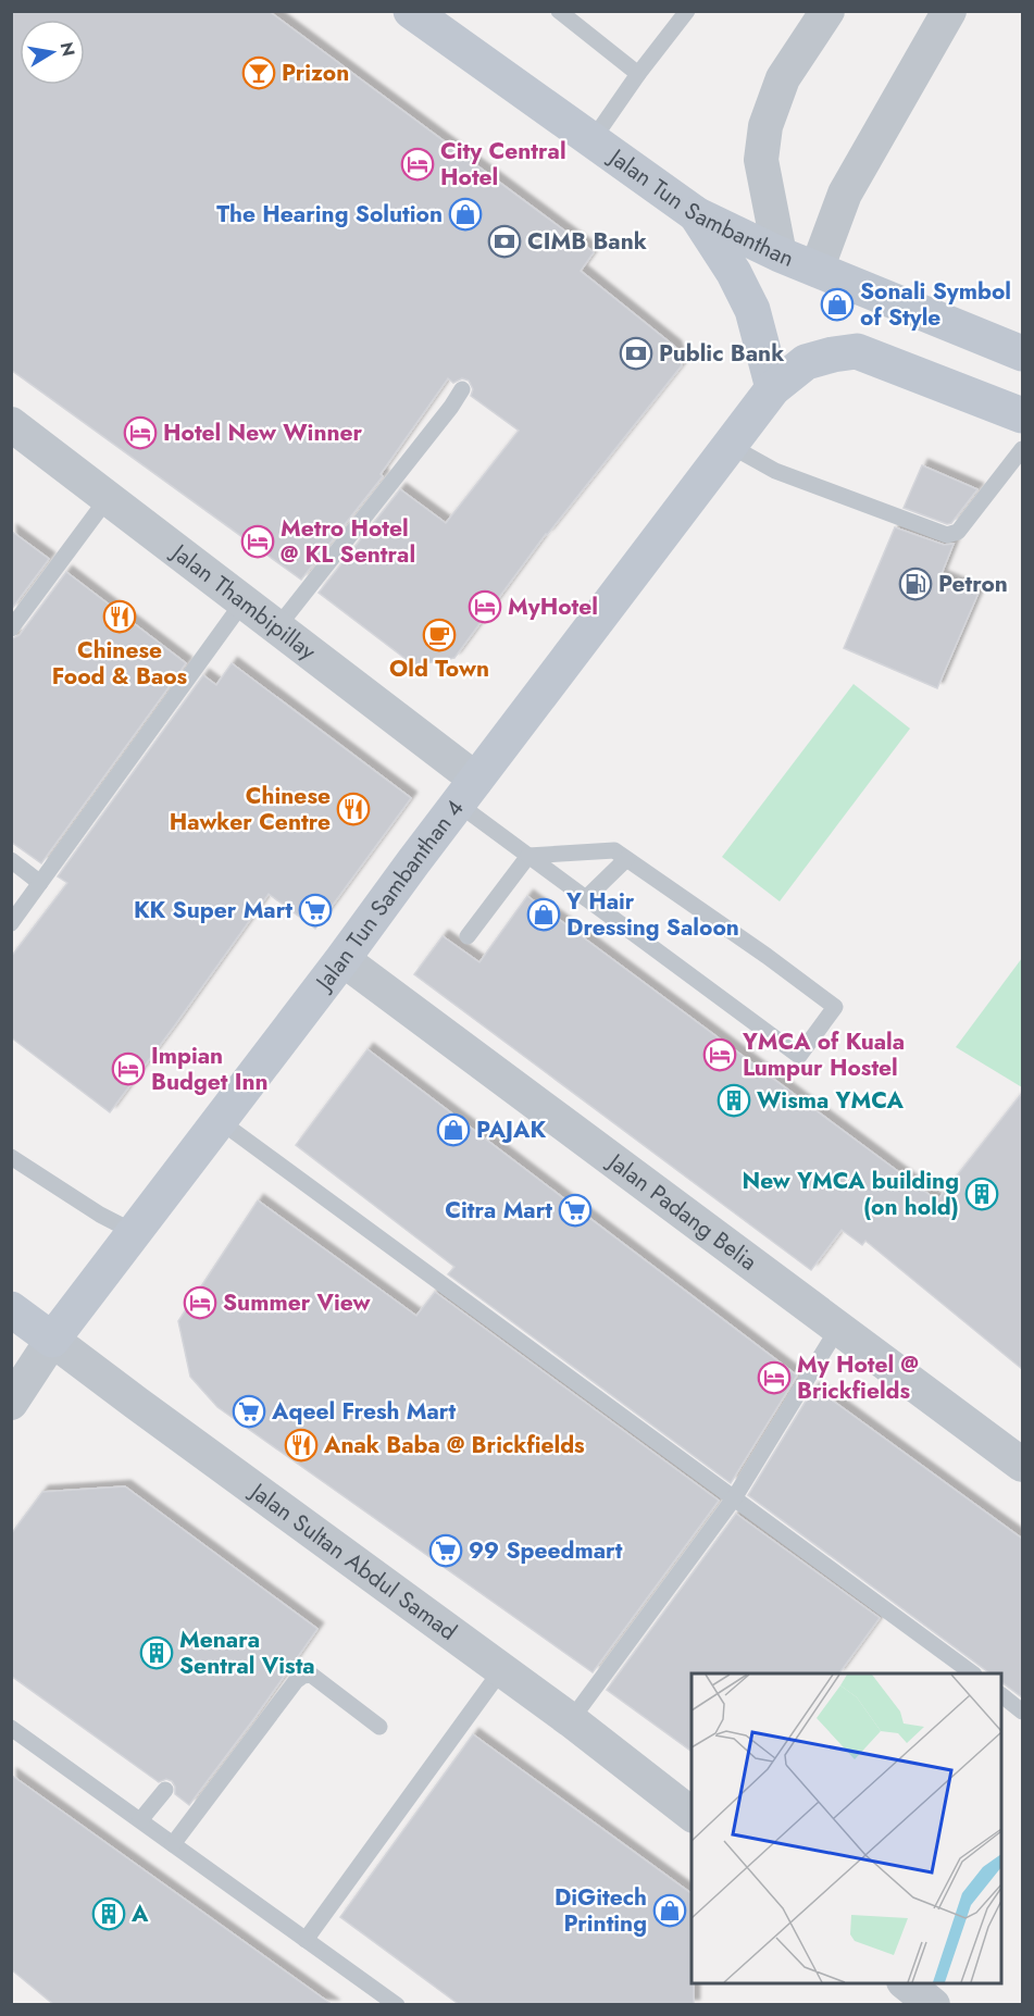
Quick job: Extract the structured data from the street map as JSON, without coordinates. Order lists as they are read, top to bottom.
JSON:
{
  "streets": {
    "main road": ["Jalan Tun Sambanthan", "Jalan Tun Sambanthan 4", "Jalan Sultan Abdul Samad"],
    "street": ["Jalan Thambipillay", "Jalan Padang Belia"]
  },
  "crossings": [
    ["Jalan Thambipillay", "Jalan Tun Sambanthan 4"],
    ["Jalan Tun Sambanthan 4", "Jalan Padang Belia"],
    ["Jalan Tun Sambanthan 4", "Jalan Sultan Abdul Samad"]
  ],
  "places": {
    "bar": ["Prizon"],
    "hotel": [
      "City Central Hotel",
      "Hotel New Winner",
      "Metro Hotel @ KL Sentral",
      "MyHotel",
      "YMCA of Kuala Lumpur Hostel",
      "Impian Budget Inn",
      "Summer View",
      "My Hotel @ Brickfields"
    ],
    "shop": [
      "The Hearing Solution",
      "Sonali Symbol of Style",
      "Y Hair Dressing Saloon",
      "PAJAK",
      "DiGitech Printing"
    ],
    "bank": ["CIMB Bank", "Public Bank"],
    "fuel station": ["Petron"],
    "restaurant": ["Chinese Food & Baos", "Chinese Hawker Centre", "Anak Baba @ Brickfields"],
    "cafe": ["Old Town"],
    "supermarket": [
      "KK Super Mart",
      "Citra Mart",
      "Aqeel Fresh Mart",
      "99 Speedmart"
    ],
    "building": [
      "Wisma YMCA",
      "New YMCA building (on hold)",
      "Menara Sentral Vista",
      "A"
    ]
  },
  "north": "right"
}
